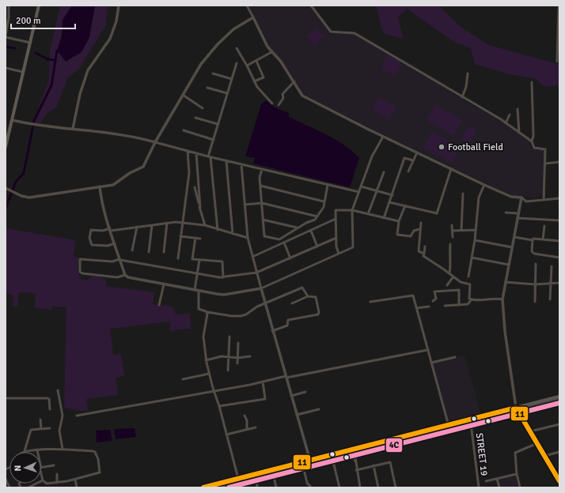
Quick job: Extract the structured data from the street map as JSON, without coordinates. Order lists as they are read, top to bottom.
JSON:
{
  "streets": {
    "street": ["STREET 19"]
  },
  "places": ["Football Field"],
  "lines": ["transit line 4C", "transit line 11"],
  "scale_bar": "200 m",
  "north": "left"
}
